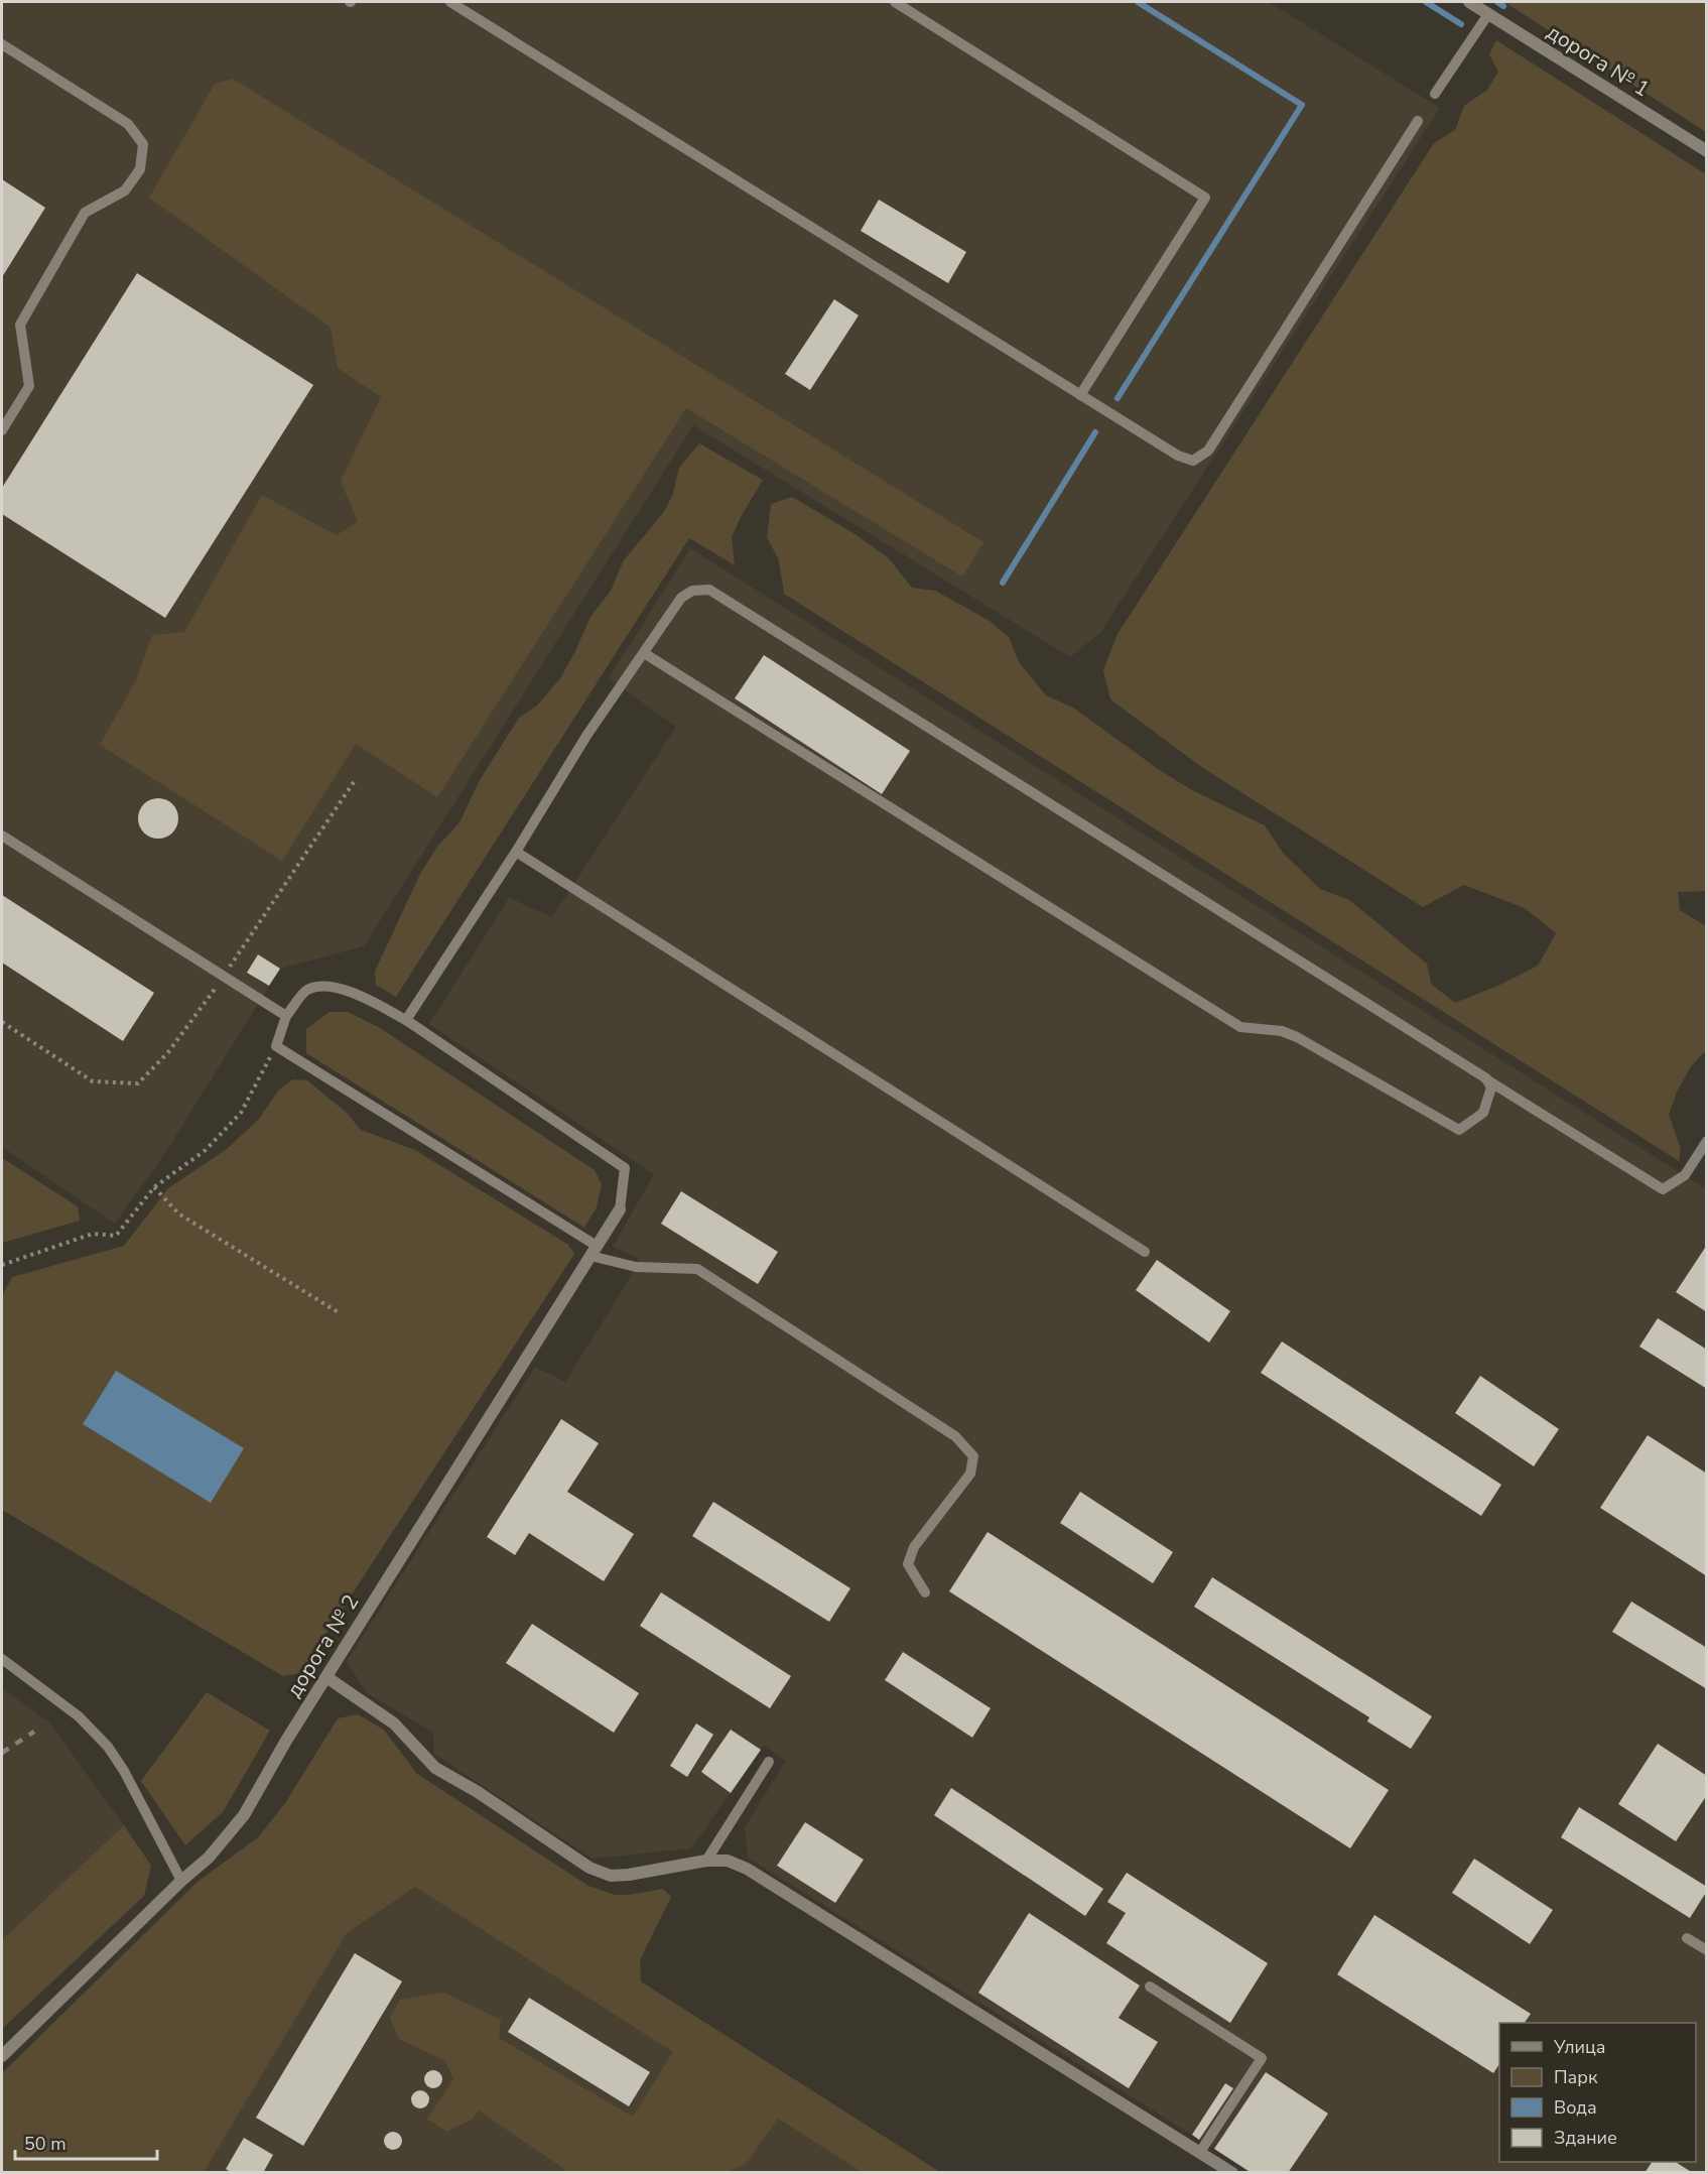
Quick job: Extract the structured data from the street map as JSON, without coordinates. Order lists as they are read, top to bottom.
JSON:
{
  "streets": {
    "street": ["дорога № 1", "дорога № 2"]
  },
  "legend": [
    "Улица",
    "Парк",
    "Вода",
    "Здание"
  ],
  "scale_bar": "50 m"
}
